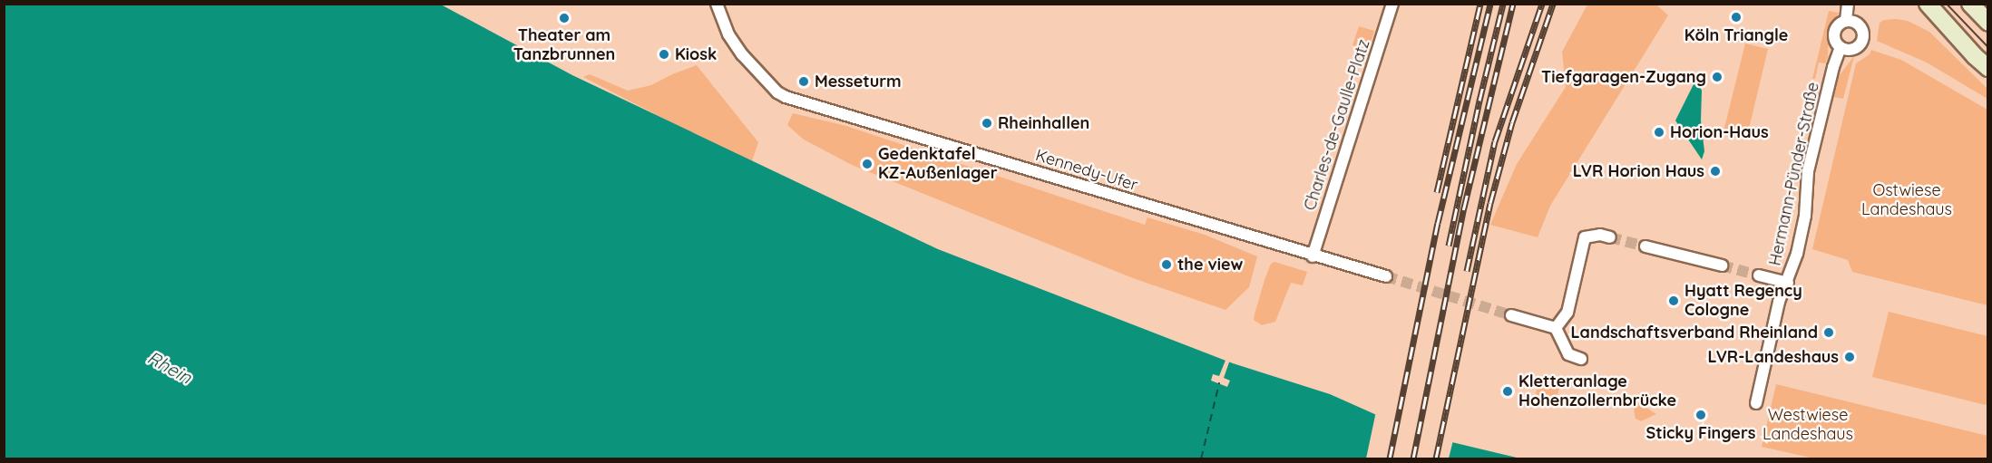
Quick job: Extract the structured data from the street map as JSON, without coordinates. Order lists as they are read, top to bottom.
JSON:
{
  "streets": {
    "street": ["Charles-de-Gaulle-Platz", "Kennedy-Ufer", "Hermann-Pünder-Straße"]
  },
  "crossings": [
    ["Charles-de-Gaulle-Platz", "Kennedy-Ufer"]
  ],
  "water": ["Rhein"],
  "parks": ["Ostwiese Landeshaus", "Westwiese Landeshaus"],
  "places": [
    "Köln Triangle",
    "Theater am Tanzbrunnen",
    "Kiosk",
    "Tiefgaragen-Zugang",
    "Messeturm",
    "Rheinhallen",
    "Horion-Haus",
    "Gedenktafel KZ-Außenlager",
    "LVR Horion Haus",
    "the view",
    "Hyatt Regency Cologne",
    "Landschaftsverband Rheinland",
    "LVR-Landeshaus",
    "Kletteranlage Hohenzollernbrücke",
    "Sticky Fingers"
  ]
}
